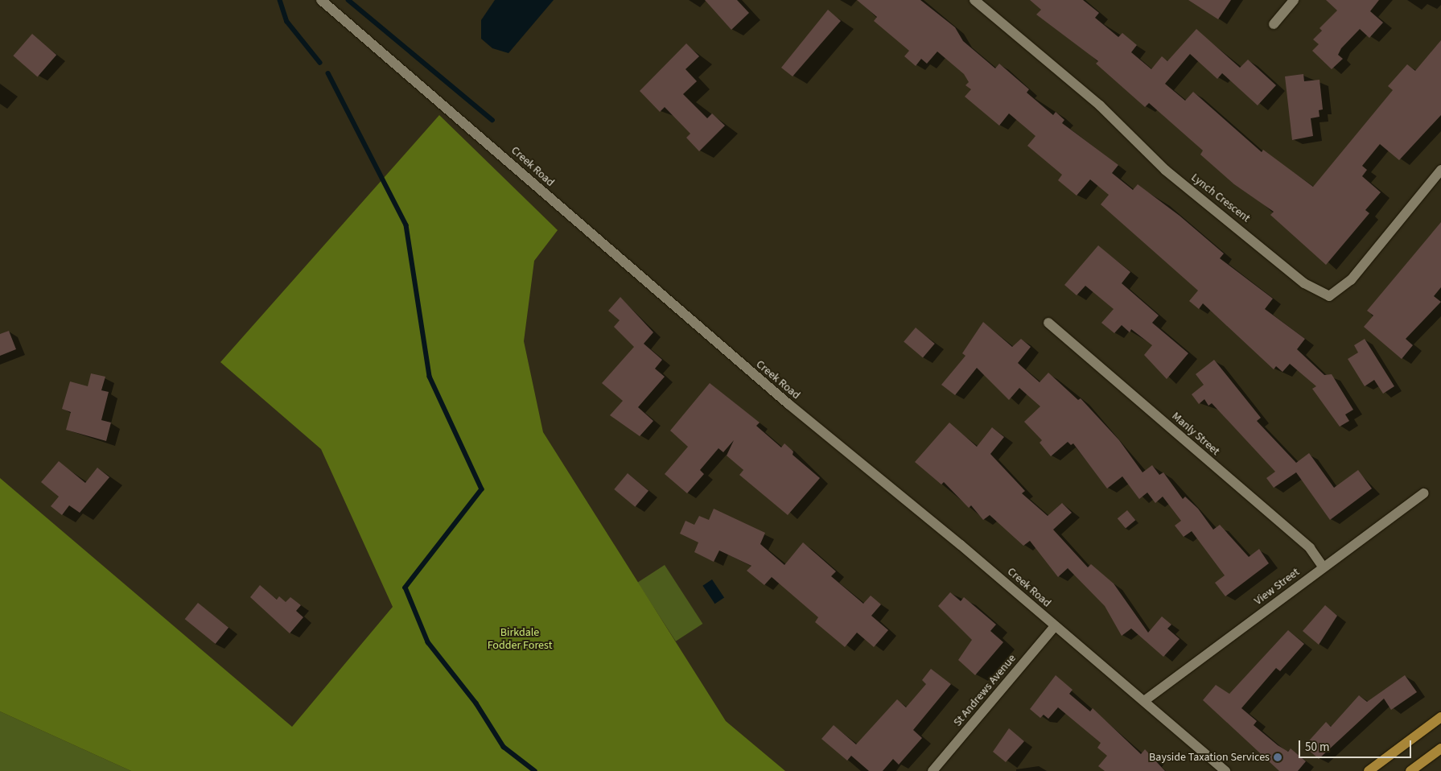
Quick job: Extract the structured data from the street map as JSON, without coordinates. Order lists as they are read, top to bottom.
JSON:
{
  "streets": {
    "street": [
      "Creek Road",
      "Lynch Crescent",
      "Manly Street",
      "View Street",
      "St Andrews Avenue"
    ]
  },
  "crossings": [
    ["Creek Road", "View Street"],
    ["Creek Road", "St Andrews Avenue"],
    ["Manly Street", "View Street"]
  ],
  "parks": ["Birkdale Fodder Forest"],
  "places": ["Bayside Taxation Services"],
  "scale_bar": "50 m"
}
